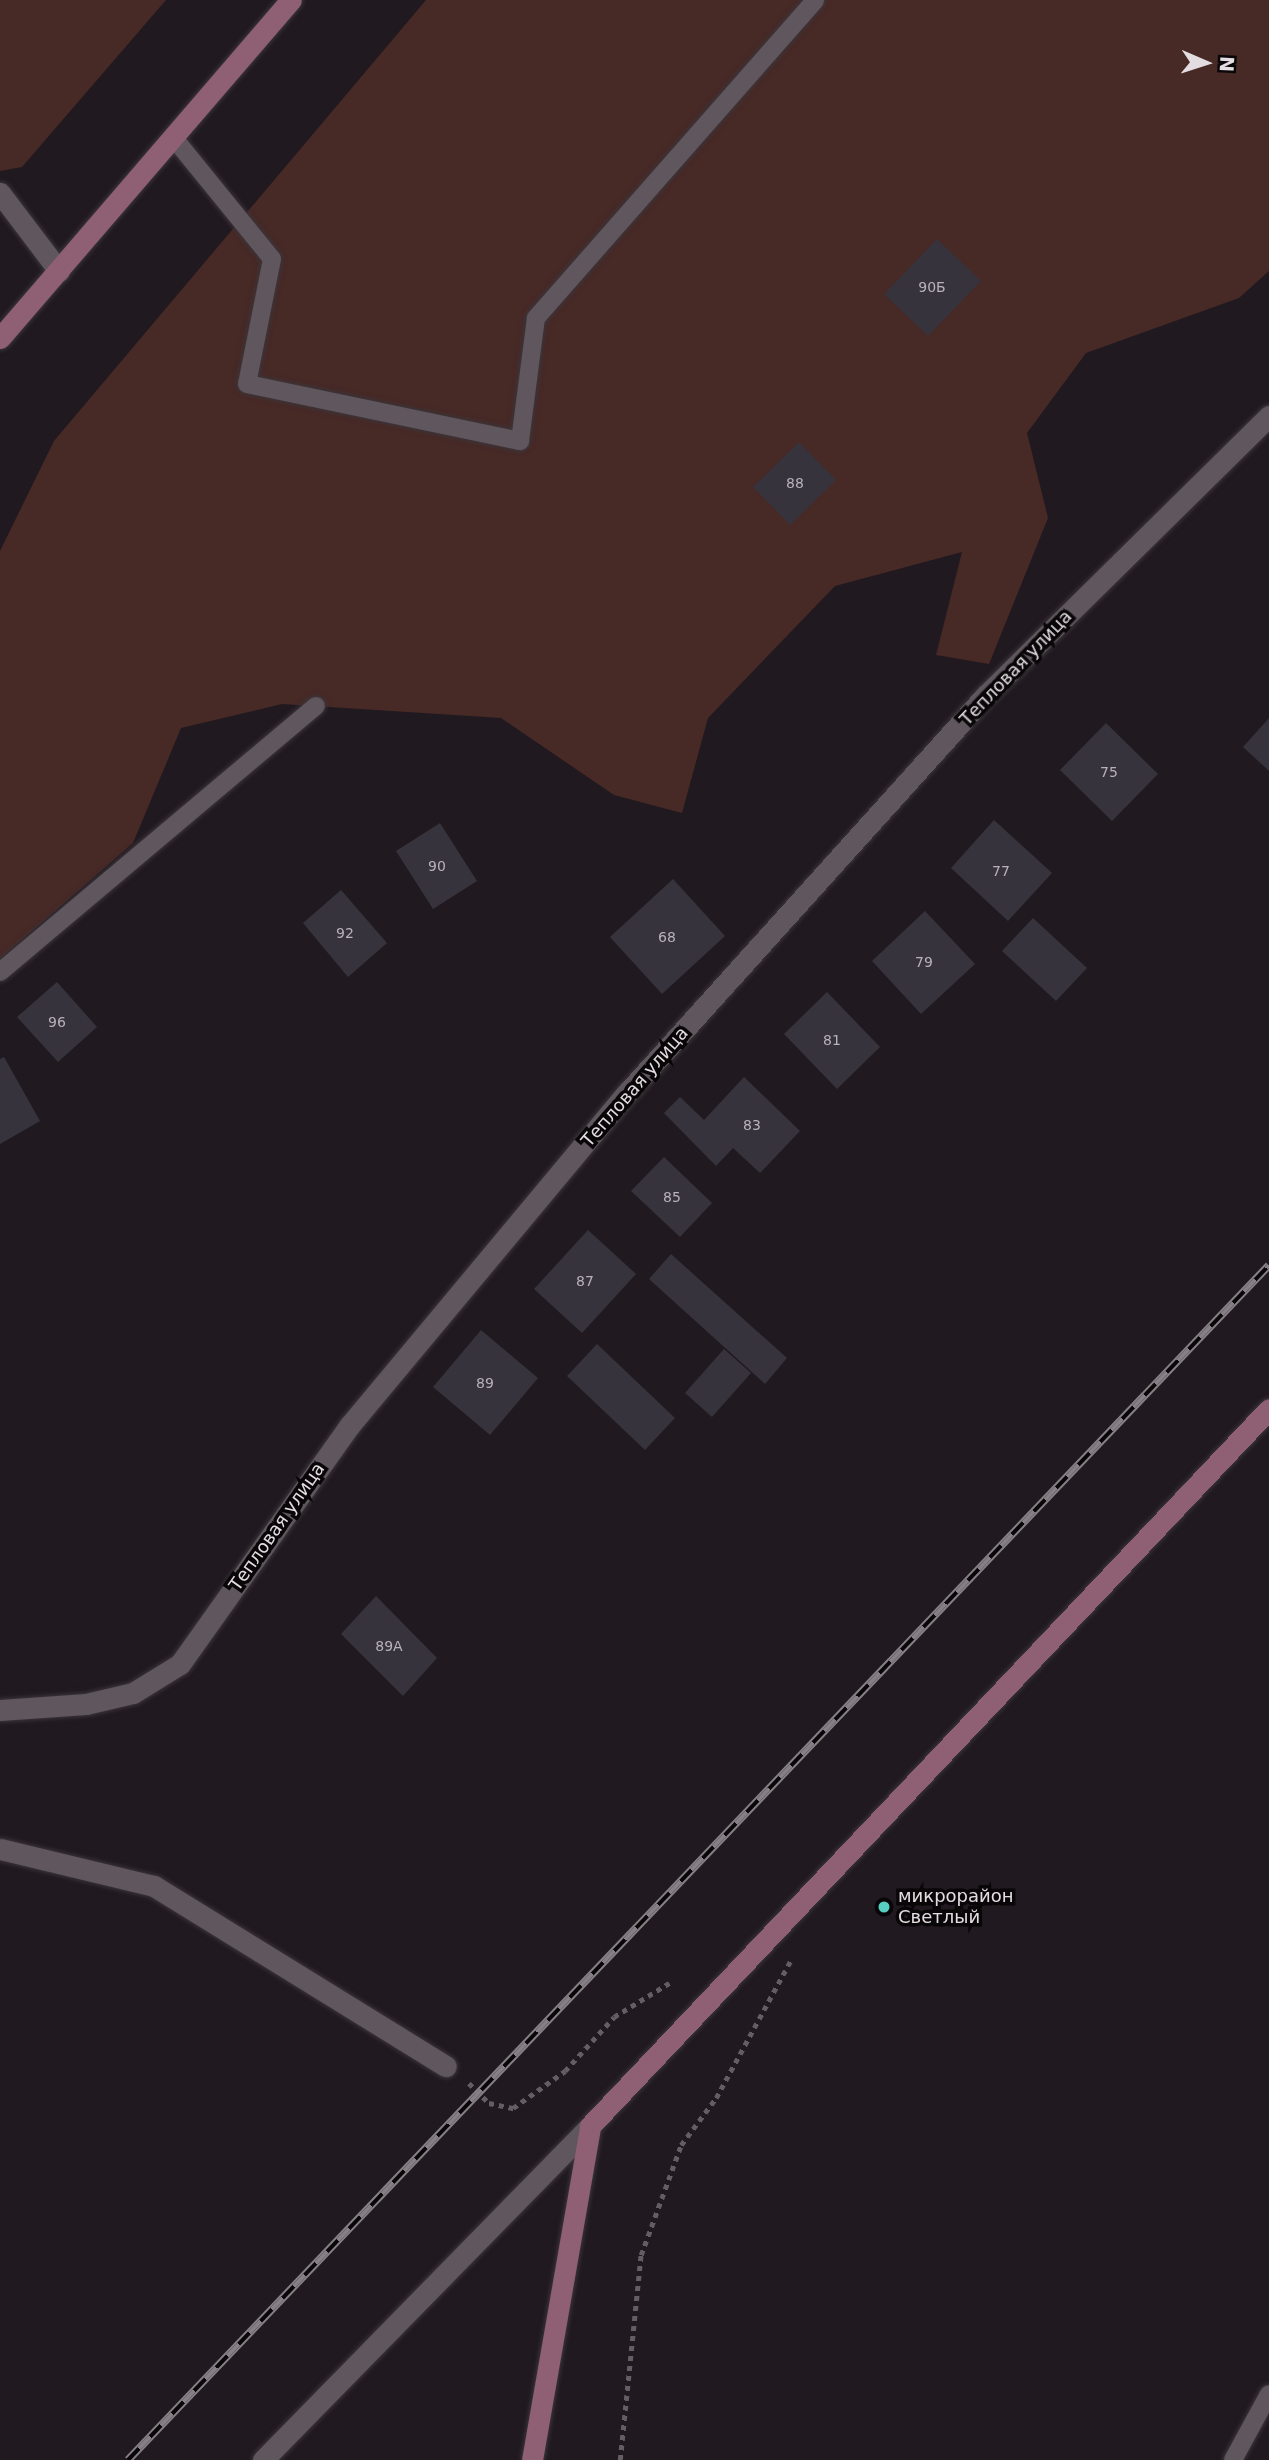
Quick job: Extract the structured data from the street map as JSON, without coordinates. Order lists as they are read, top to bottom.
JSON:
{
  "streets": {
    "street": ["Тепловая улица"]
  },
  "places": ["микрорайон Светлый"],
  "house_numbers": [
    "90Б",
    "88",
    "75",
    "90",
    "77",
    "92",
    "68",
    "79",
    "96",
    "81",
    "83",
    "85",
    "87",
    "89",
    "89А"
  ],
  "north": "right"
}
